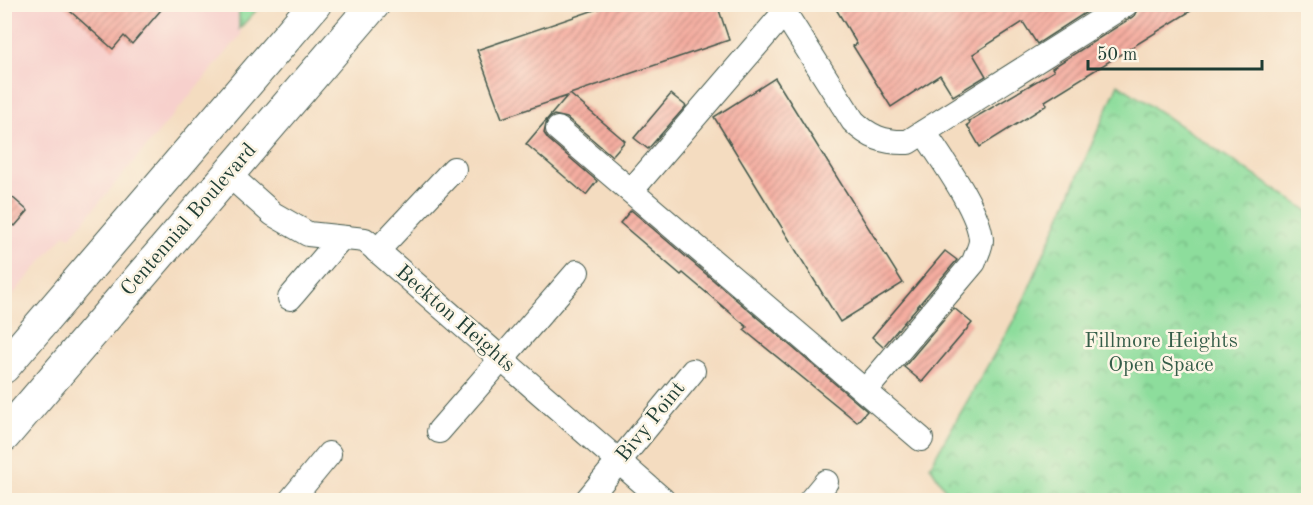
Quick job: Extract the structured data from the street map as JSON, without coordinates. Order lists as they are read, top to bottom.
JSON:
{
  "streets": {
    "main road": ["Centennial Boulevard"],
    "lane": ["Beckton Heights", "Bivy Point"]
  },
  "crossings": [
    ["Centennial Boulevard", "Beckton Heights"],
    ["Beckton Heights", "Bivy Point"]
  ],
  "parks": ["Fillmore Heights Open Space"],
  "scale_bar": "50 m"
}
